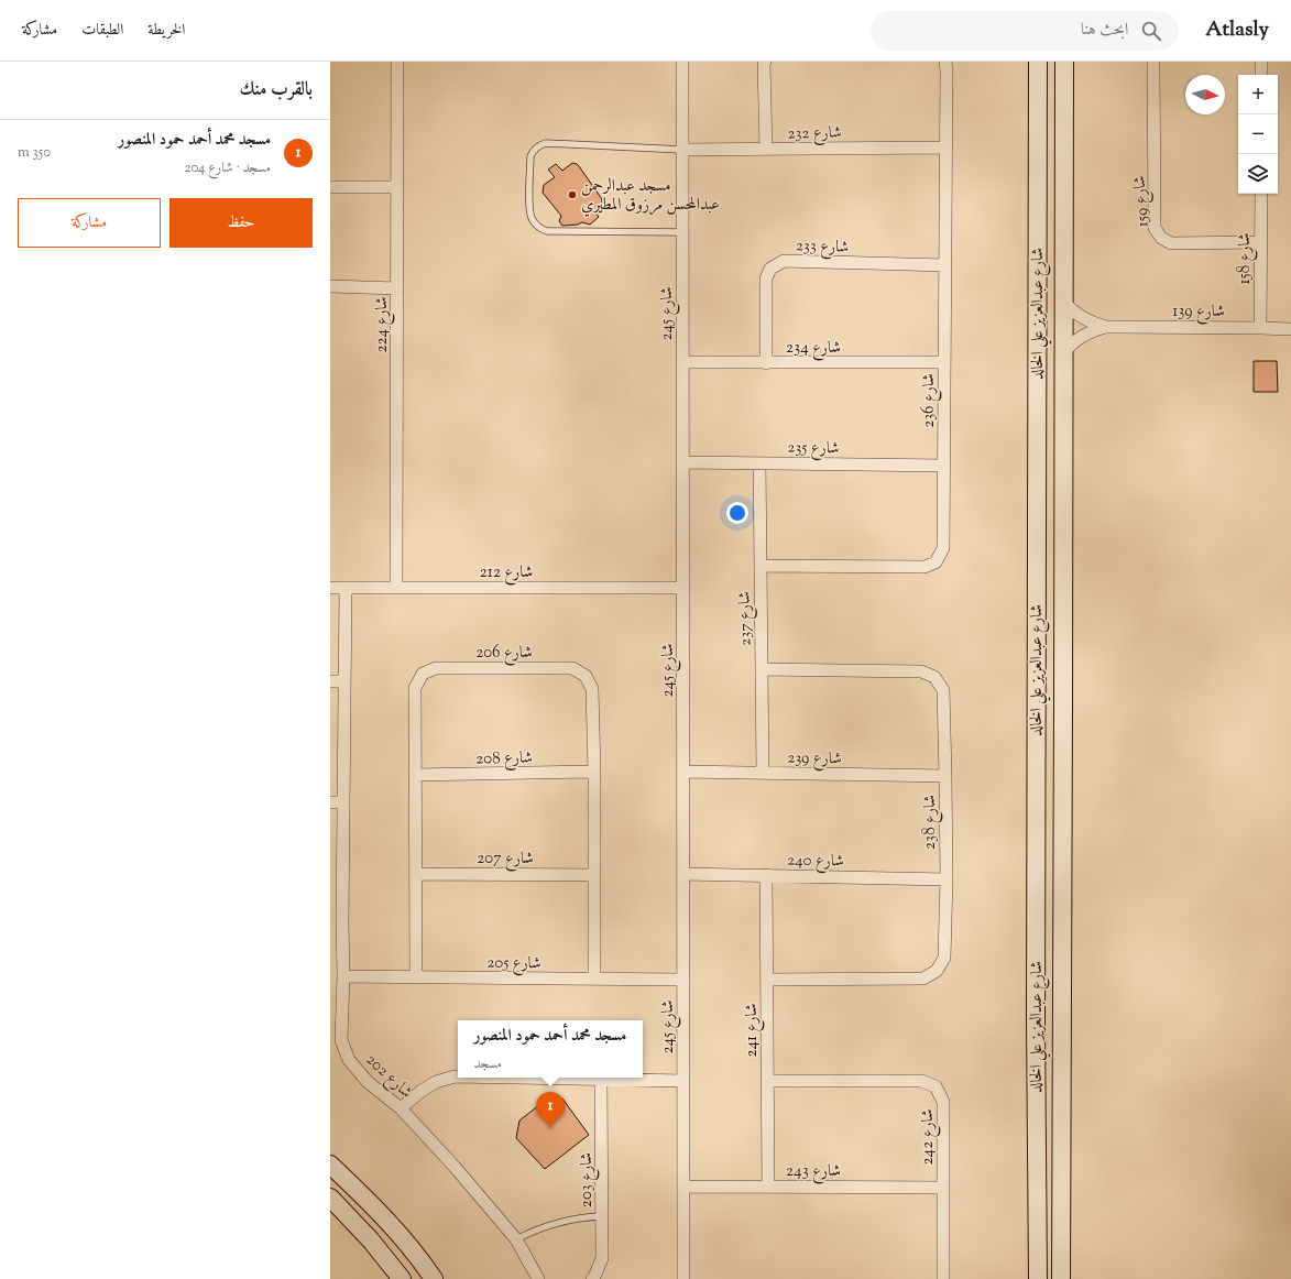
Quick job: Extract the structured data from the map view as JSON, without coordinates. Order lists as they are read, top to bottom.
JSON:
{
  "streets": {
    "street": [
      "شارع 232",
      "شارع 159",
      "شارع 233",
      "شارع 158",
      "شارع 139",
      "شارع 245",
      "شارع عبدالعزيز علي الخالد",
      "شارع 224",
      "شارع 234",
      "شارع 236",
      "شارع 235",
      "شارع 212",
      "شارع 237",
      "شارع 206",
      "شارع 208",
      "شارع 239",
      "شارع 238",
      "شارع 207",
      "شارع 240",
      "شارع 205",
      "شارع 241",
      "شارع 202",
      "شارع 242",
      "شارع 243",
      "شارع 203"
    ]
  },
  "crossings": [
    ["شارع 232", "شارع 245"],
    ["شارع 232", "شارع 236"],
    ["شارع 159", "شارع 158"],
    ["شارع 233", "شارع 234"],
    ["شارع 233", "شارع 236"],
    ["شارع 158", "شارع 139"],
    ["شارع 139", "شارع عبدالعزيز علي الخالد"],
    ["شارع 245", "شارع 234"],
    ["شارع 245", "شارع 235"],
    ["شارع 245", "شارع 212"],
    ["شارع 245", "شارع 239"],
    ["شارع 245", "شارع 240"],
    ["شارع 245", "شارع 205"],
    ["شارع 245", "شارع 243"],
    ["شارع 224", "شارع 212"],
    ["شارع 234", "شارع 236"],
    ["شارع 236", "شارع 235"],
    ["شارع 236", "شارع 237"],
    ["شارع 235", "شارع 237"],
    ["شارع 212", "شارع 202"],
    ["شارع 237", "شارع 239"],
    ["شارع 237", "شارع 238"],
    ["شارع 206", "شارع 208"],
    ["شارع 206", "شارع 207"],
    ["شارع 206", "شارع 205"],
    ["شارع 239", "شارع 238"],
    ["شارع 238", "شارع 240"],
    ["شارع 238", "شارع 241"],
    ["شارع 240", "شارع 241"],
    ["شارع 205", "شارع 202"],
    ["شارع 241", "شارع 242"],
    ["شارع 241", "شارع 243"],
    ["شارع 242", "شارع 243"]
  ],
  "places": ["مسجد عبدالرحمن عبدالمحسن مرزوق المطيري"],
  "north": "right",
  "page": {
    "header": "Atlasly",
    "search": "ابحث هنا",
    "nav": ["الخريطة", "الطبقات", "مشاركة"],
    "heading": "بالقرب منك",
    "map_buttons": ["+", "−"],
    "list": [
      {
        "mark": "1",
        "name": "مسجد محمد أحمد حمود المنصور",
        "note": "مسجد · شارع 204",
        "value": "350 m"
      }
    ],
    "buttons": ["حفظ", "مشاركة"],
    "popup": ["مسجد محمد أحمد حمود المنصور", "مسجد"],
    "pins": "1"
  }
}
